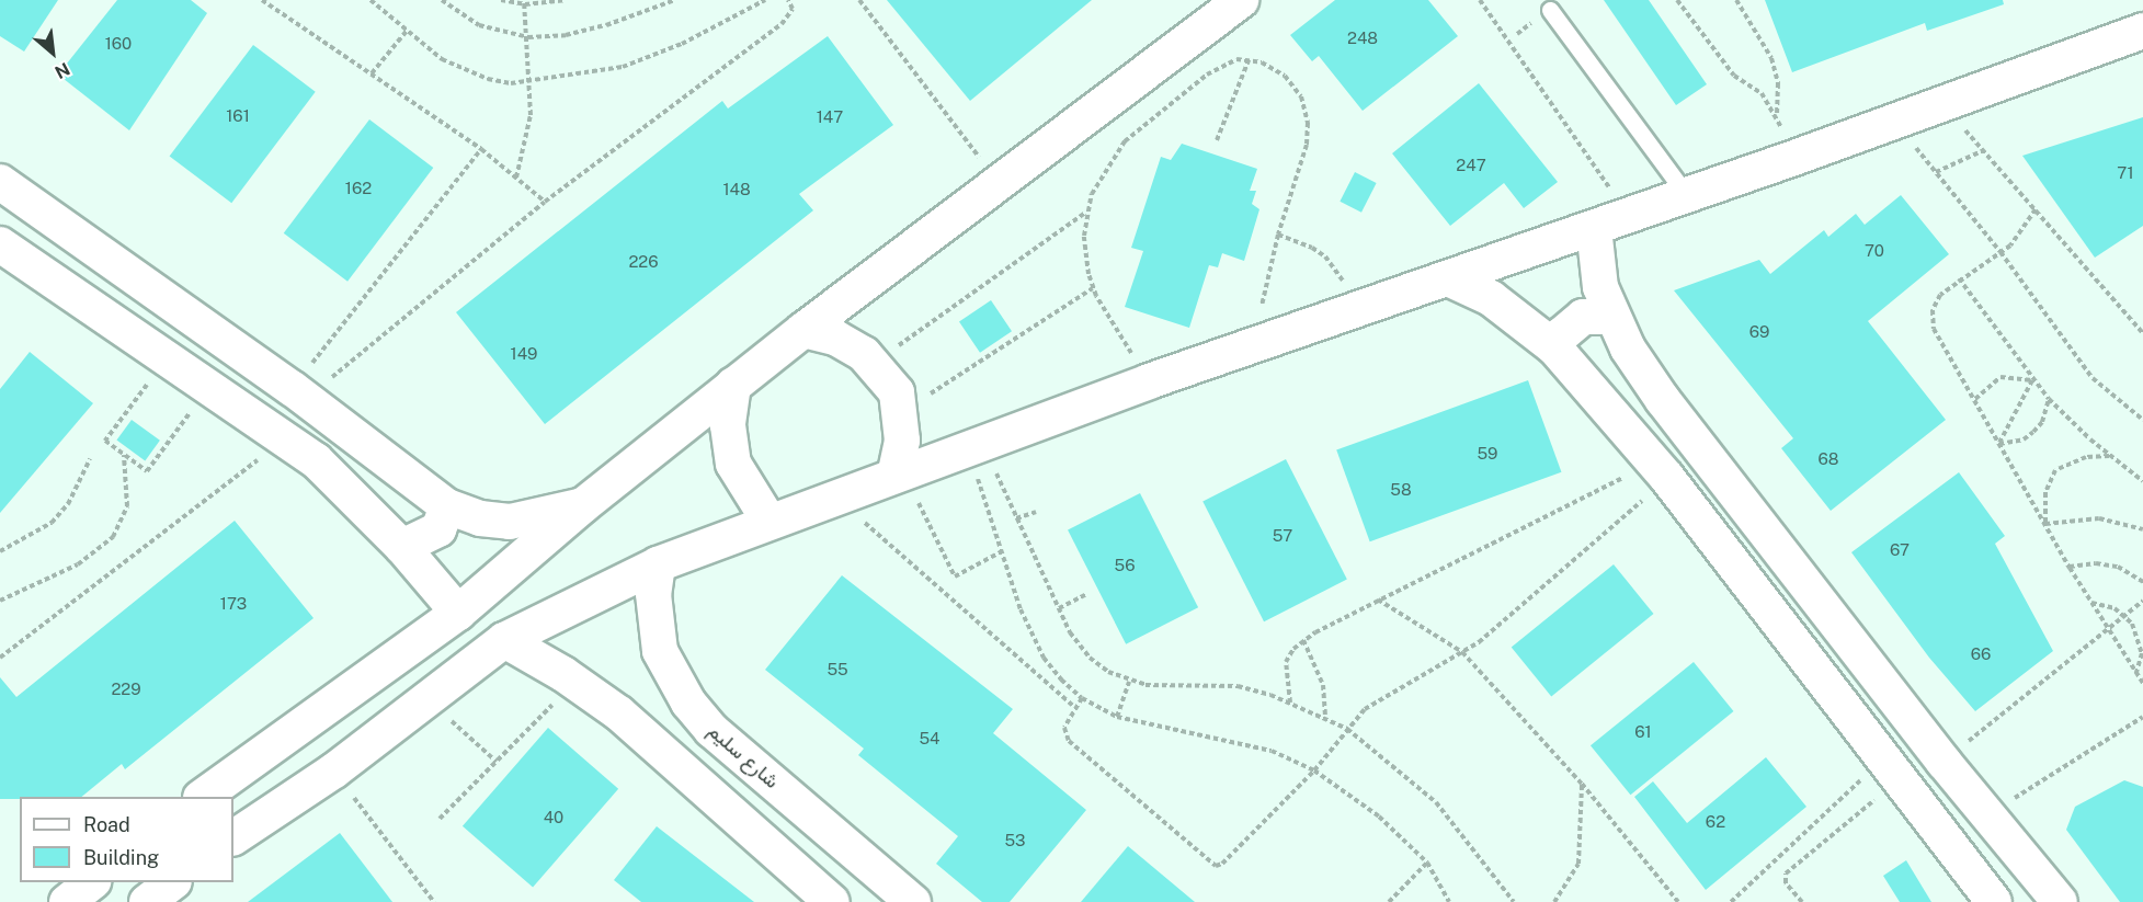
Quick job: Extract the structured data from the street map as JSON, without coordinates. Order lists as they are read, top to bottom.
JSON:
{
  "streets": {
    "street": ["شارع سليم"]
  },
  "house_numbers": [
    "248",
    "160",
    "161",
    "147",
    "247",
    "71",
    "162",
    "148",
    "70",
    "226",
    "69",
    "149",
    "59",
    "68",
    "58",
    "57",
    "67",
    "56",
    "173",
    "66",
    "55",
    "229",
    "61",
    "54",
    "40",
    "62",
    "53"
  ],
  "legend": ["Road", "Building"],
  "north": "bottom right"
}
